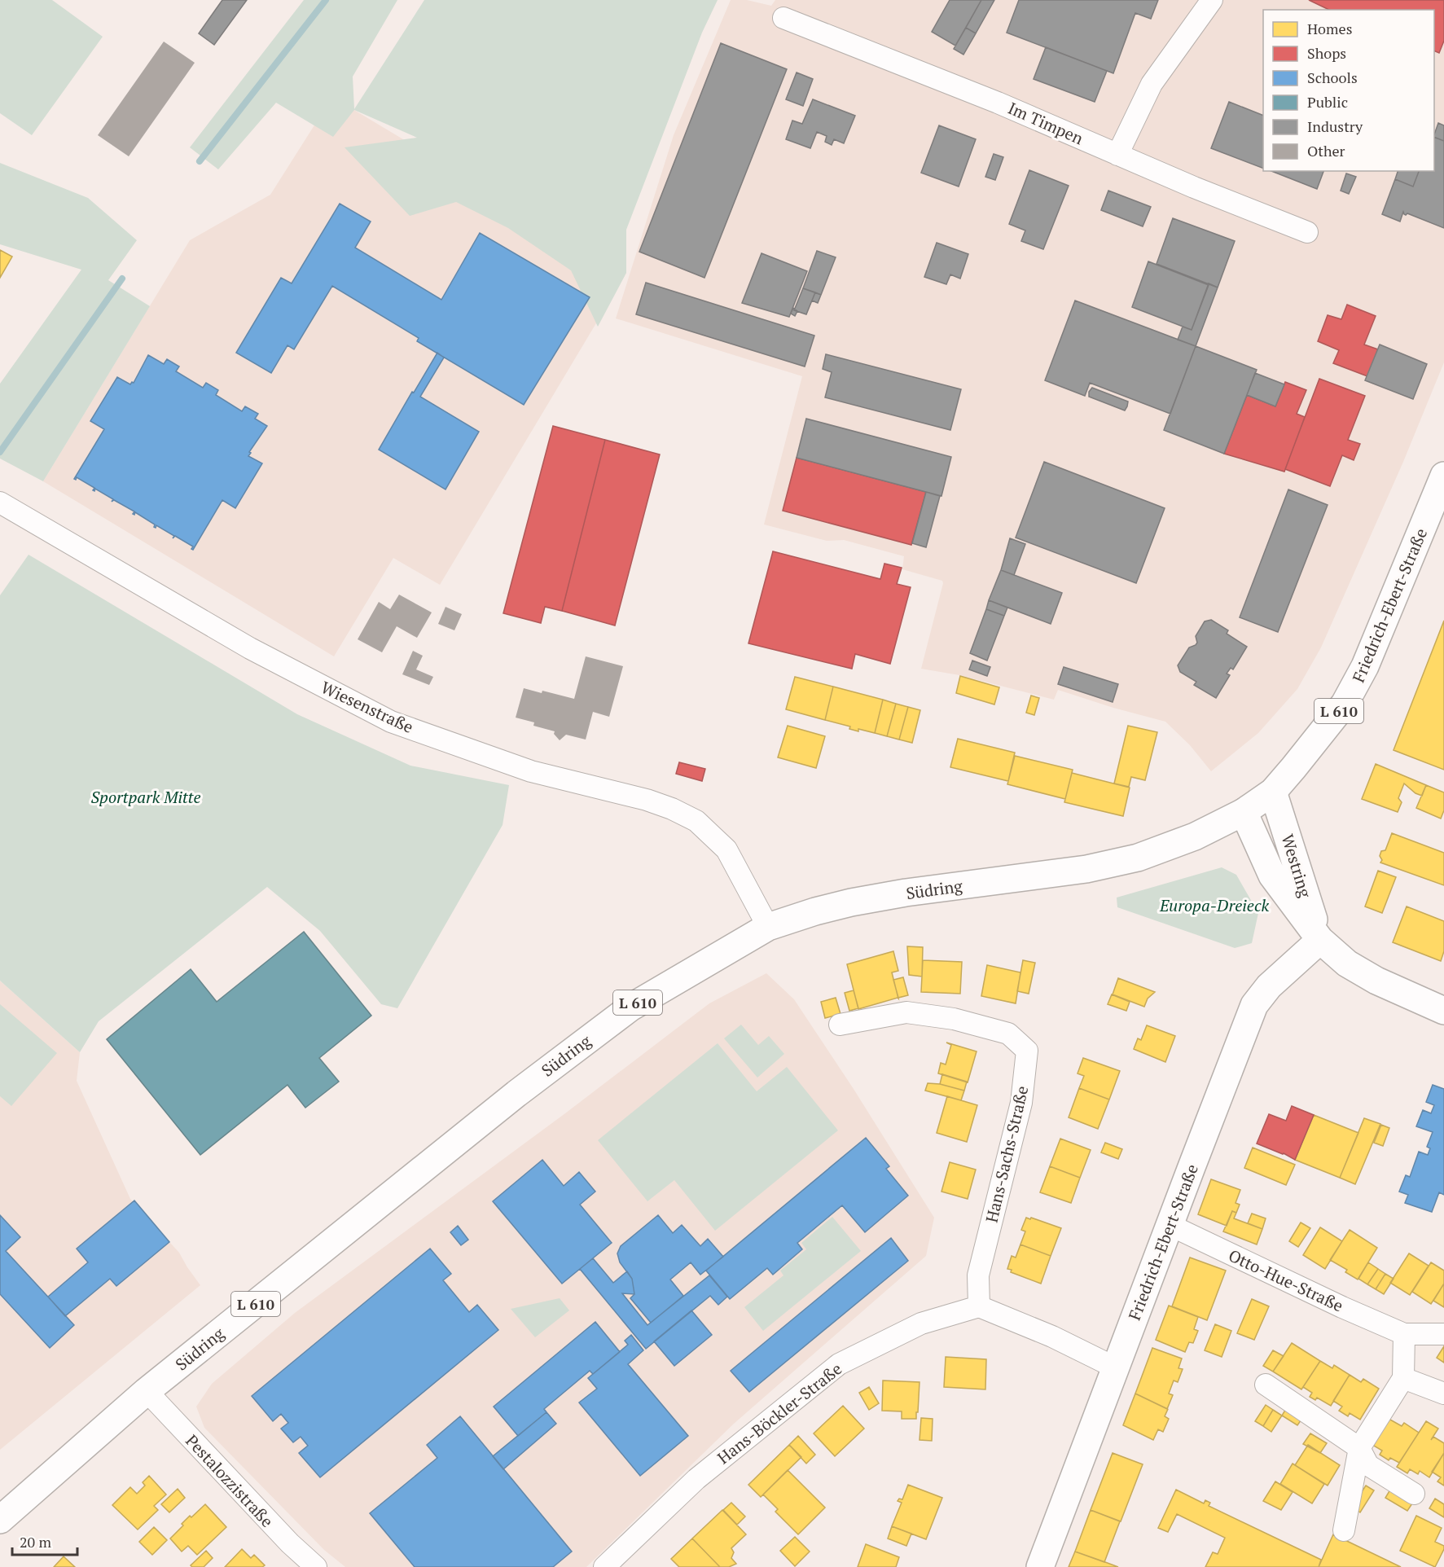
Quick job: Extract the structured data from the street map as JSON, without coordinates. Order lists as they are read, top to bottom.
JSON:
{
  "streets": {
    "main road": [
      "Friedrich-Ebert-Straße",
      "L 610",
      "Westring",
      "Südring"
    ],
    "street": [
      "Im Timpen",
      "Wiesenstraße",
      "Hans-Sachs-Straße",
      "Otto-Hue-Straße",
      "Hans-Böckler-Straße",
      "Pestalozzistraße"
    ]
  },
  "crossings": [
    ["Friedrich-Ebert-Straße", "Westring"],
    ["Friedrich-Ebert-Straße", "Südring"],
    ["Friedrich-Ebert-Straße", "Otto-Hue-Straße"],
    ["Wiesenstraße", "Südring"],
    ["Westring", "Südring"],
    ["Südring", "Pestalozzistraße"],
    ["Hans-Sachs-Straße", "Hans-Böckler-Straße"]
  ],
  "parks": ["Sportpark Mitte", "Europa-Dreieck"],
  "legend": [
    "Homes",
    "Shops",
    "Schools",
    "Public",
    "Industry",
    "Other"
  ],
  "scale_bar": "20 m"
}
